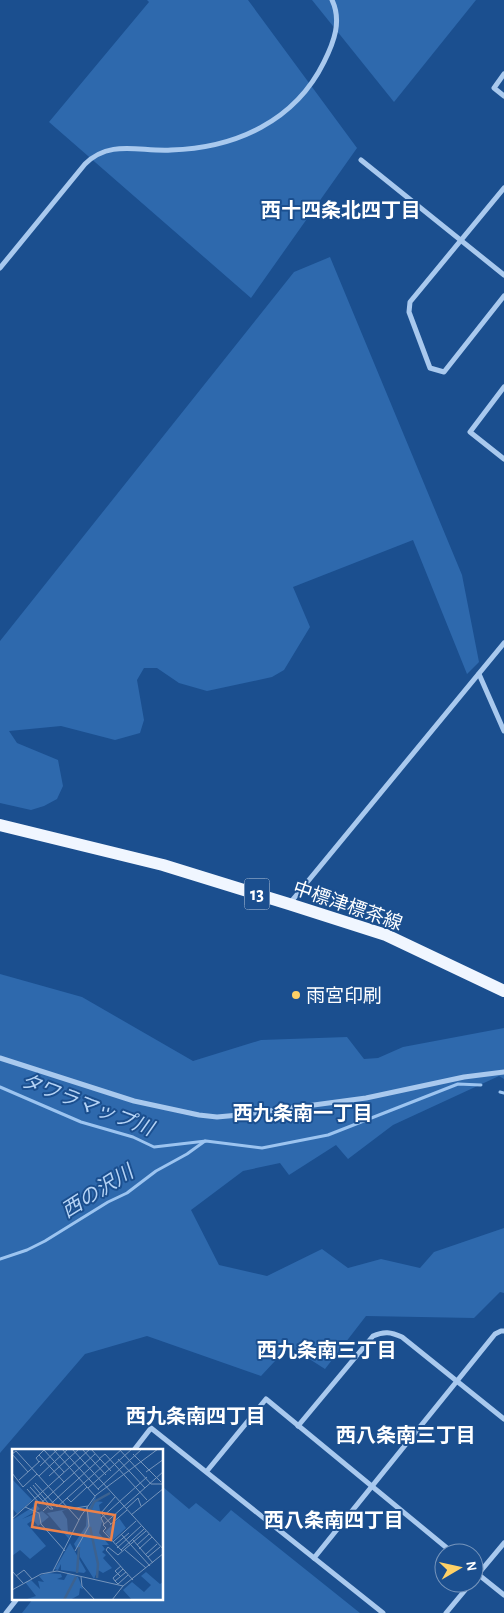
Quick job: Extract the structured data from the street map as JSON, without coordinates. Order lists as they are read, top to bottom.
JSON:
{
  "streets": {
    "main road": ["13", "中標津標茶線"]
  },
  "districts": [
    "西十四条北四丁目",
    "西九条南一丁目",
    "西九条南三丁目",
    "西九条南四丁目",
    "西八条南三丁目",
    "西八条南四丁目"
  ],
  "water": ["タワラマップ川", "西の沢川"],
  "places": ["雨宮印刷"],
  "north": "right"
}
